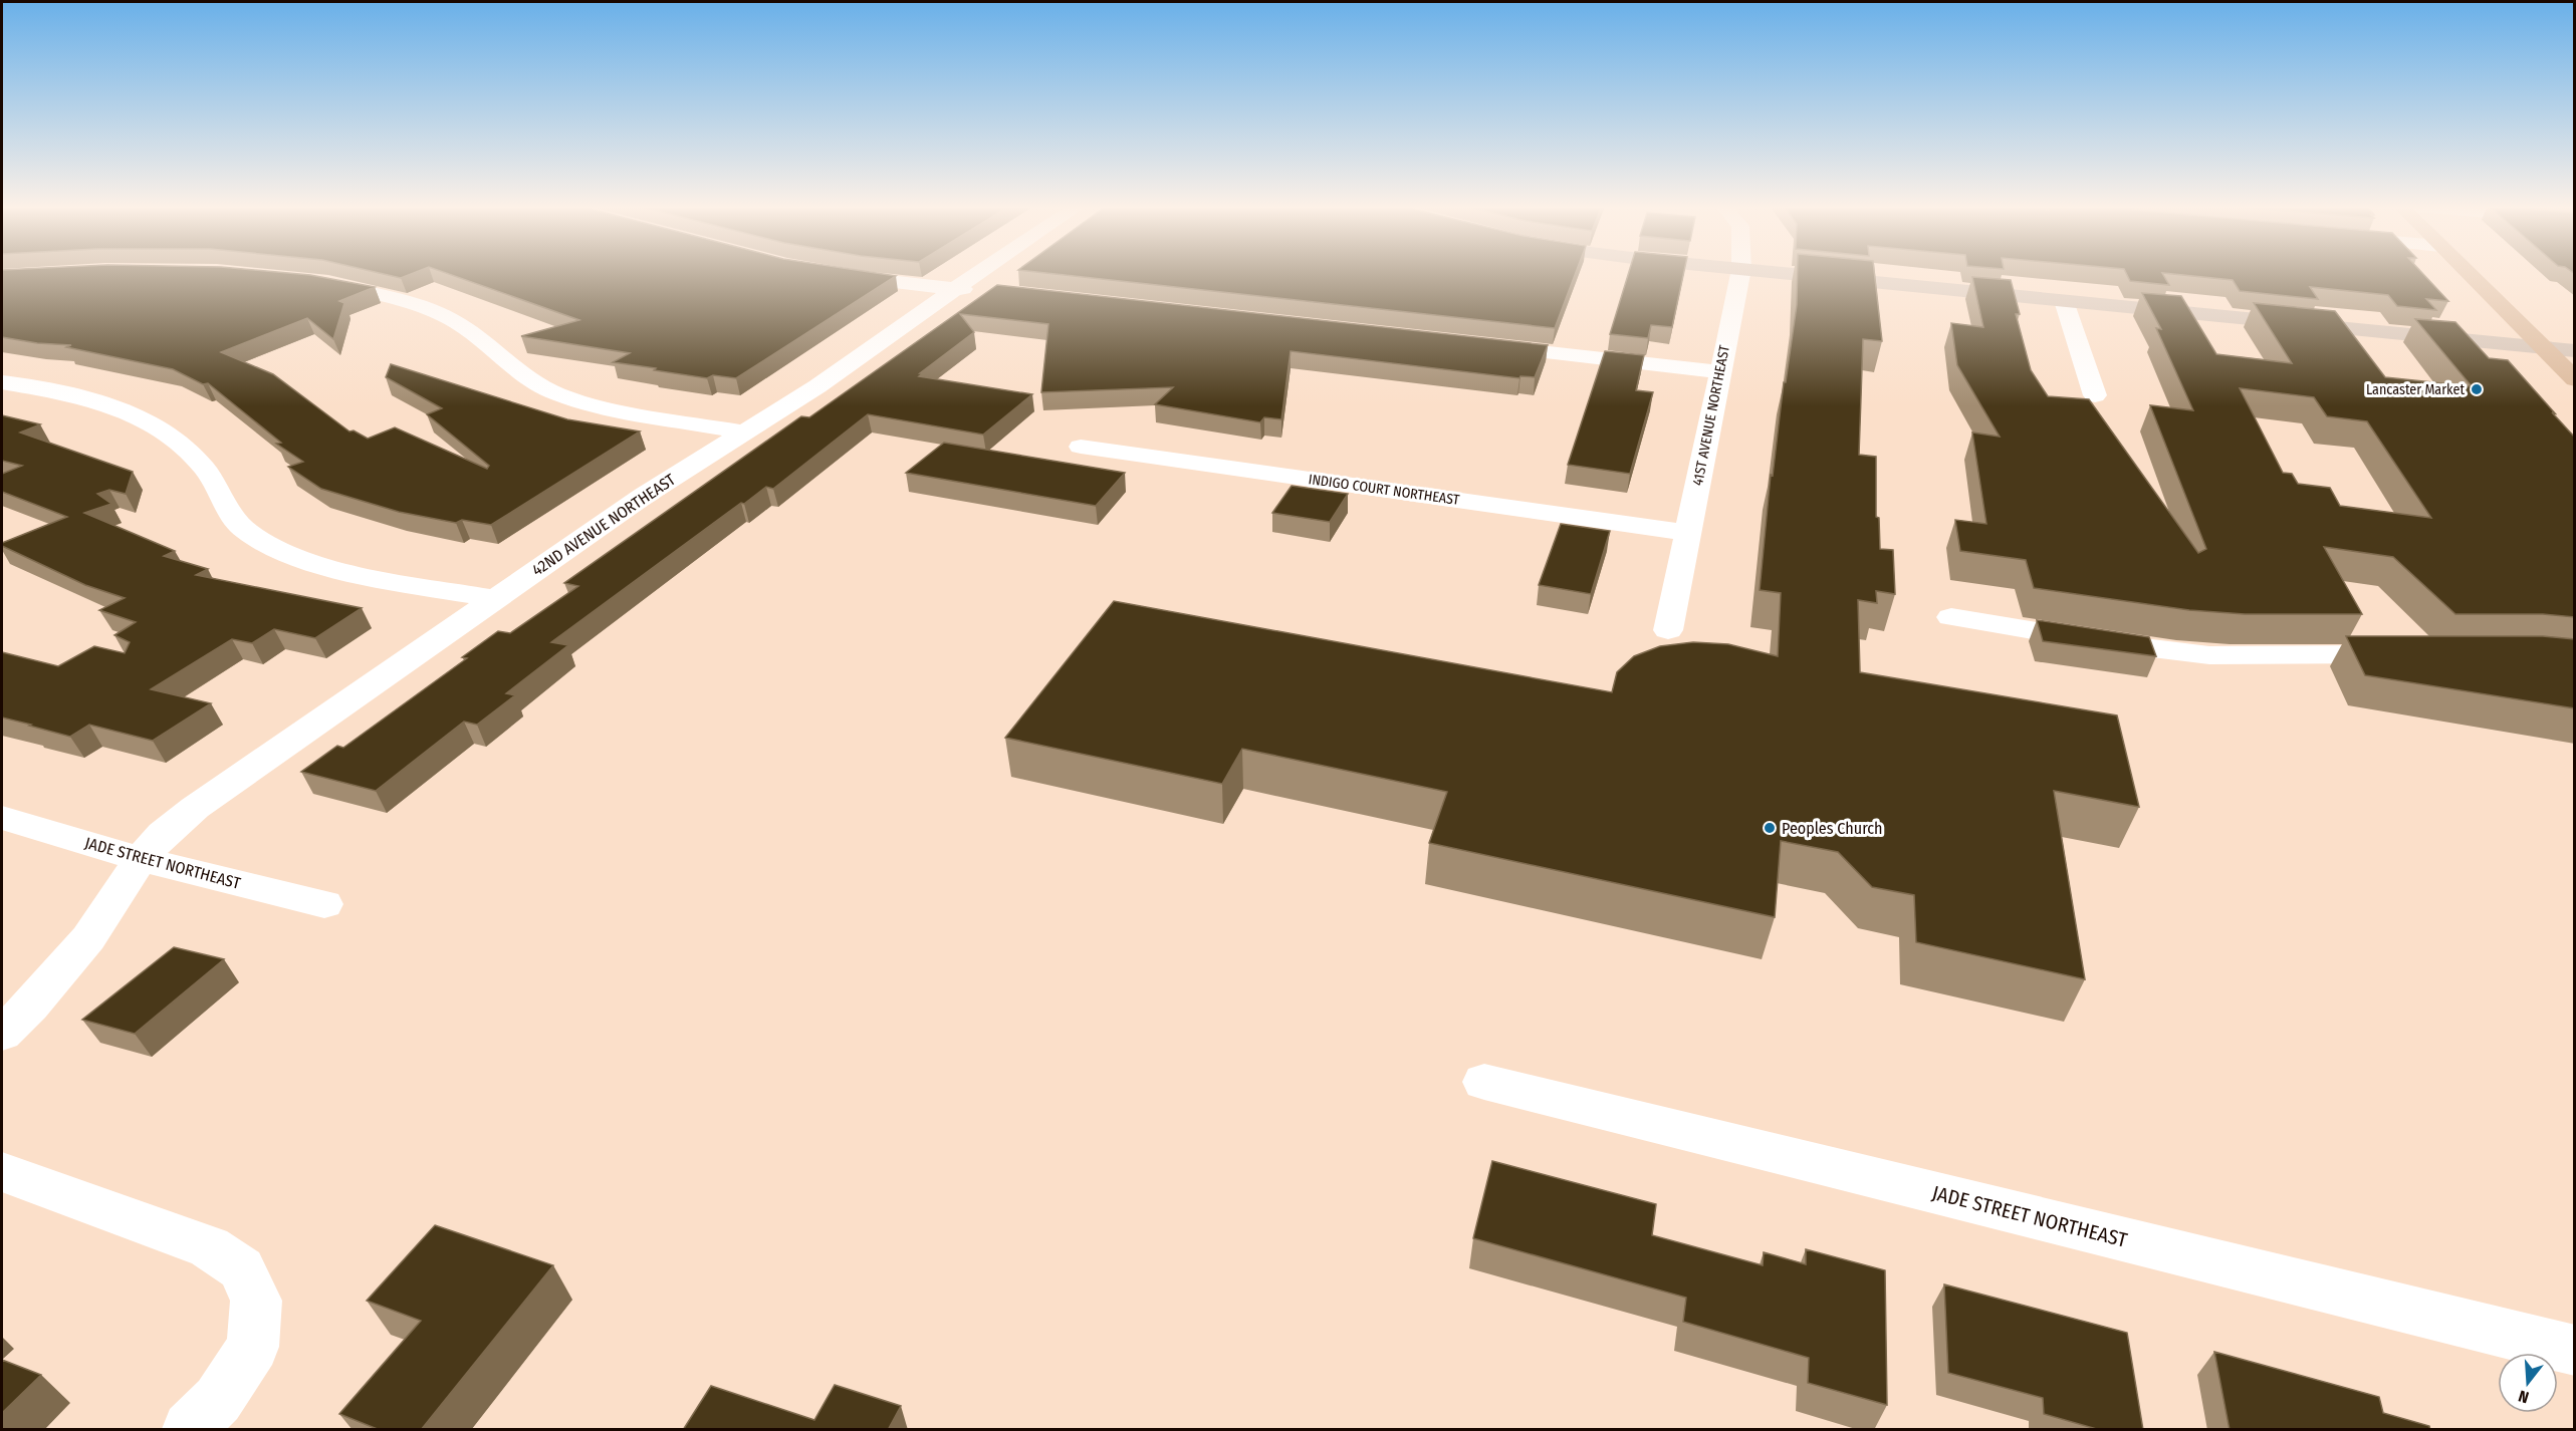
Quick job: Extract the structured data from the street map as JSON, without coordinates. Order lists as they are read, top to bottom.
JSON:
{
  "streets": {
    "street": [
      "41ST AVENUE NORTHEAST",
      "INDIGO COURT NORTHEAST",
      "42ND AVENUE NORTHEAST",
      "JADE STREET NORTHEAST"
    ]
  },
  "crossings": [
    ["41ST AVENUE NORTHEAST", "INDIGO COURT NORTHEAST"],
    ["42ND AVENUE NORTHEAST", "JADE STREET NORTHEAST"]
  ],
  "places": ["Lancaster Market", "Peoples Church"],
  "north": "bottom"
}
